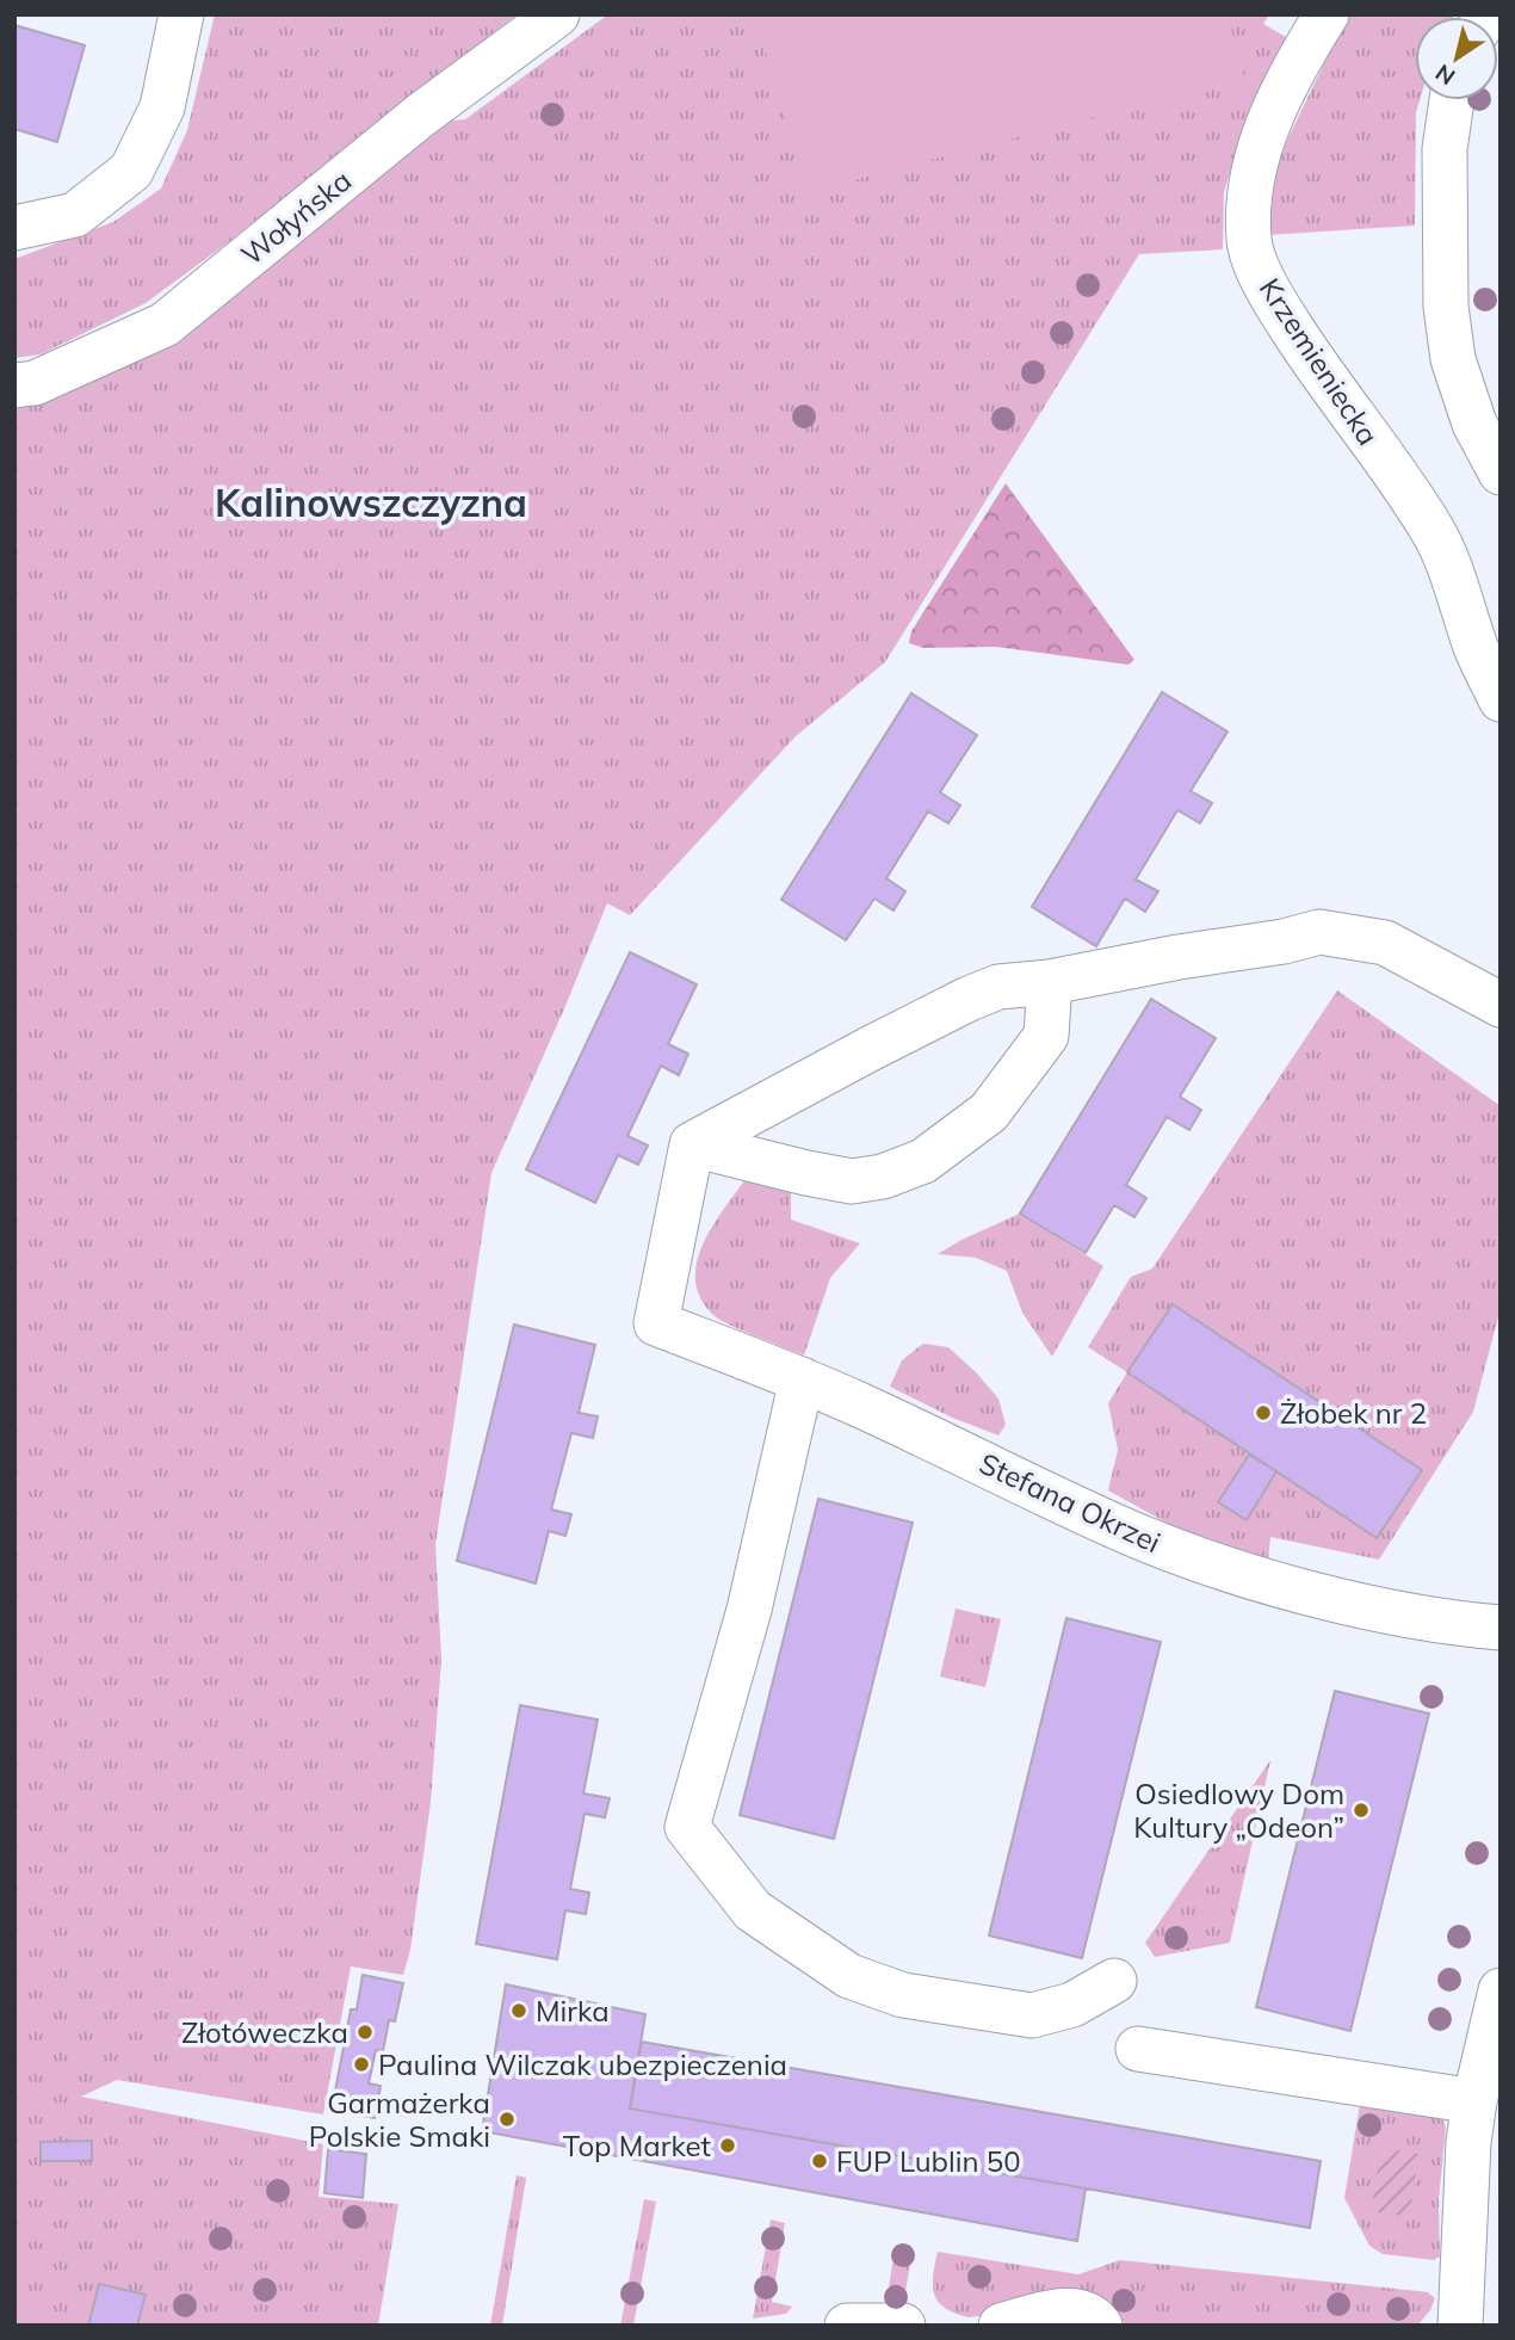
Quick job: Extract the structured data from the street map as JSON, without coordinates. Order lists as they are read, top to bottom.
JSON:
{
  "streets": {
    "street": ["Wołyńska", "Krzemieniecka", "Stefana Okrzei"]
  },
  "districts": ["Kalinowszczyzna"],
  "places": [
    "Żłobek nr 2",
    "Osiedlowy Dom Kultury „Odeon”",
    "Mirka",
    "Złotóweczka",
    "Paulina Wilczak ubezpieczenia",
    "Garmażerka Polskie Smaki",
    "Top Market",
    "FUP Lublin 50"
  ],
  "north": "bottom left"
}
